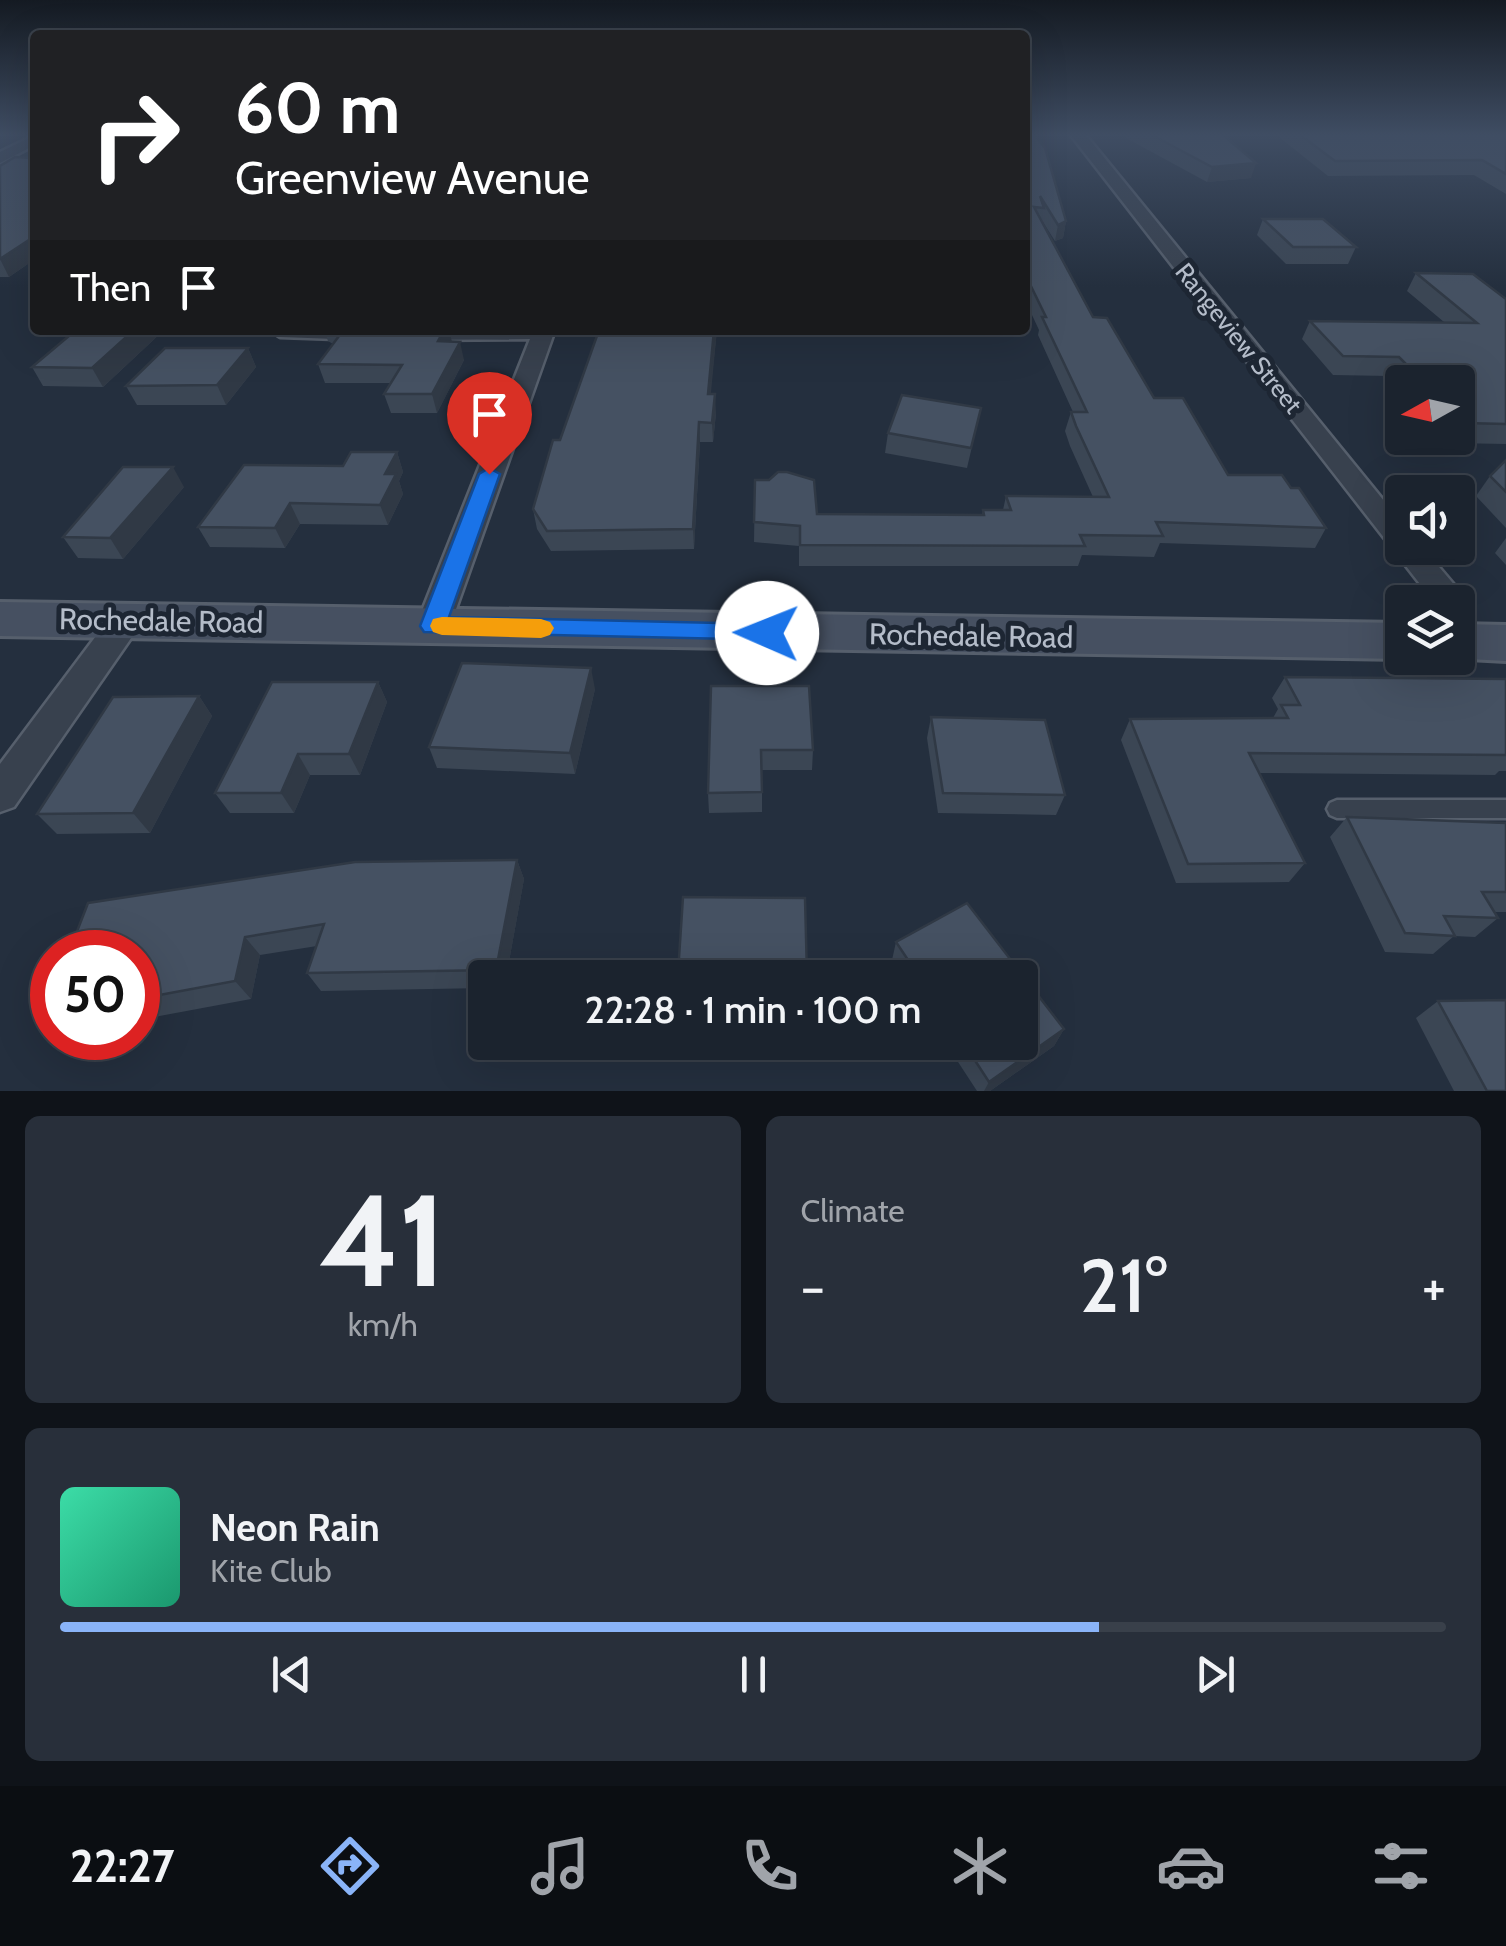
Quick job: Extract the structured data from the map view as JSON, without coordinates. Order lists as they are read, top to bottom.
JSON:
{
  "streets": {
    "main road": ["Rochedale Road"],
    "street": ["Rangeview Street"]
  },
  "north": "left",
  "page": {
    "turn": ["60 m", "Greenview Avenue"],
    "then": "Then",
    "limit": "50",
    "trip": "22:28 · 1 min · 100 m",
    "tile": [
      ["41", "km/h"],
      "Climate"
    ],
    "heat": ["−", "21°", "+"],
    "song": ["Neon Rain", "Kite Club"],
    "tabs": "22:27"
  }
}
